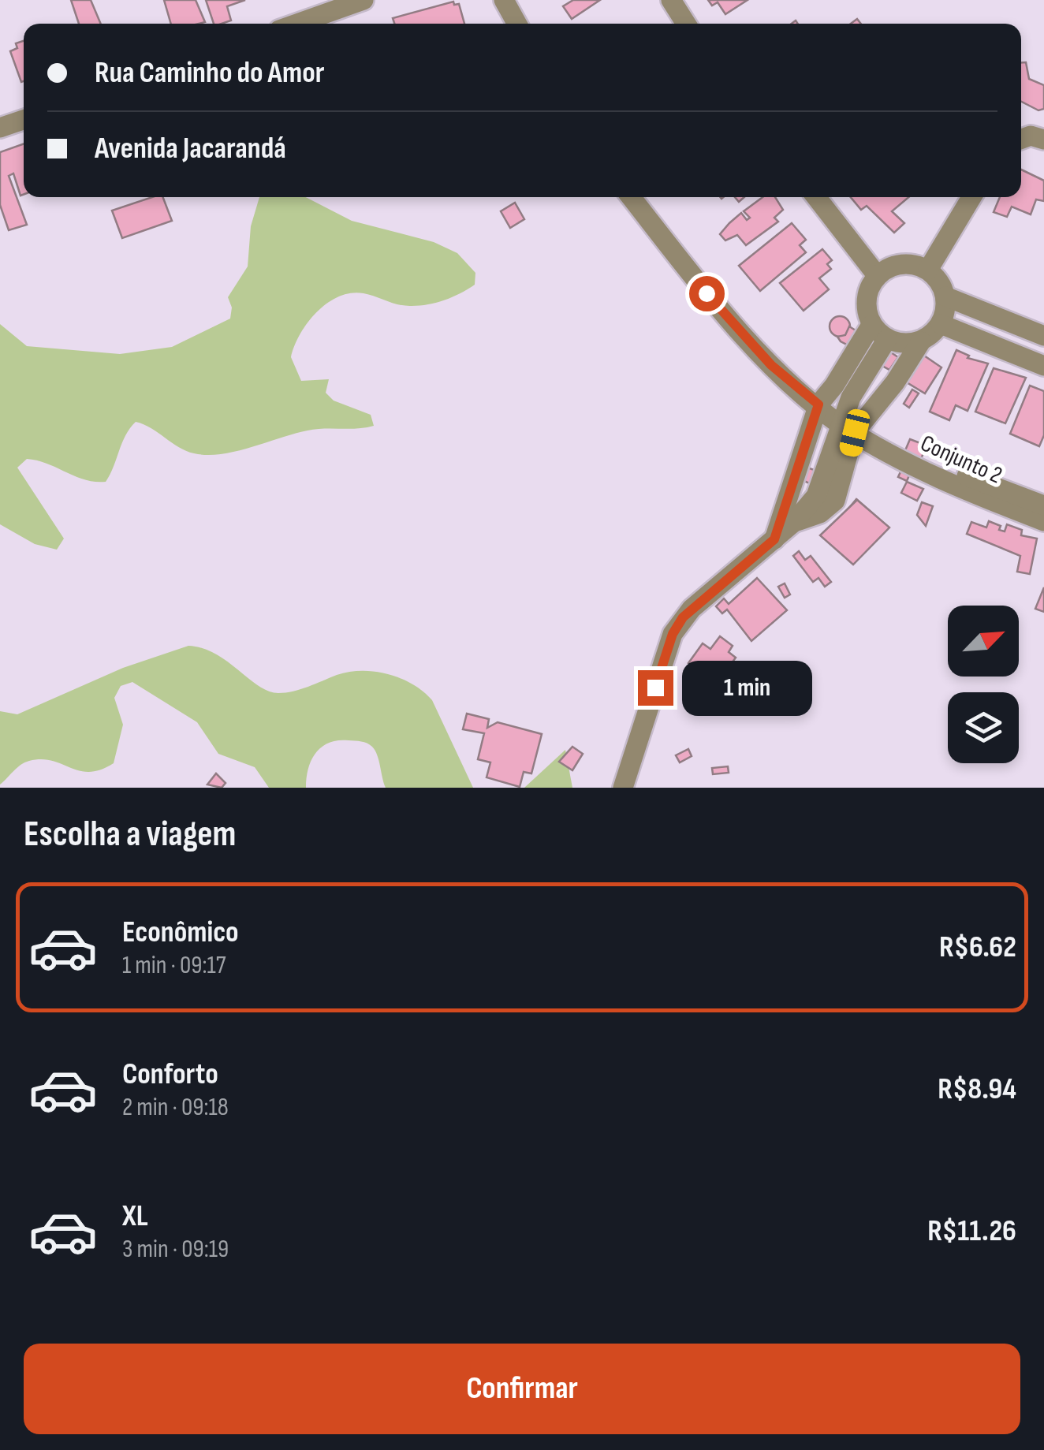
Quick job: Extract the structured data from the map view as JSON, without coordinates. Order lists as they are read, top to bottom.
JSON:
{
  "streets": {
    "street": ["Conjunto 2"]
  },
  "north": "top right",
  "page": {
    "banner": ["Rua Caminho do Amor", "Avenida Jacarandá"],
    "bubble": "1 min",
    "heading": "Escolha a viagem",
    "list": [
      {
        "name": "Econômico",
        "note": "1 min · 09:17",
        "value": "R$6.62"
      },
      {
        "name": "Conforto",
        "note": "2 min · 09:18",
        "value": "R$8.94"
      },
      {
        "name": "XL",
        "note": "3 min · 09:19",
        "value": "R$11.26"
      }
    ],
    "buttons": "Confirmar"
  }
}
